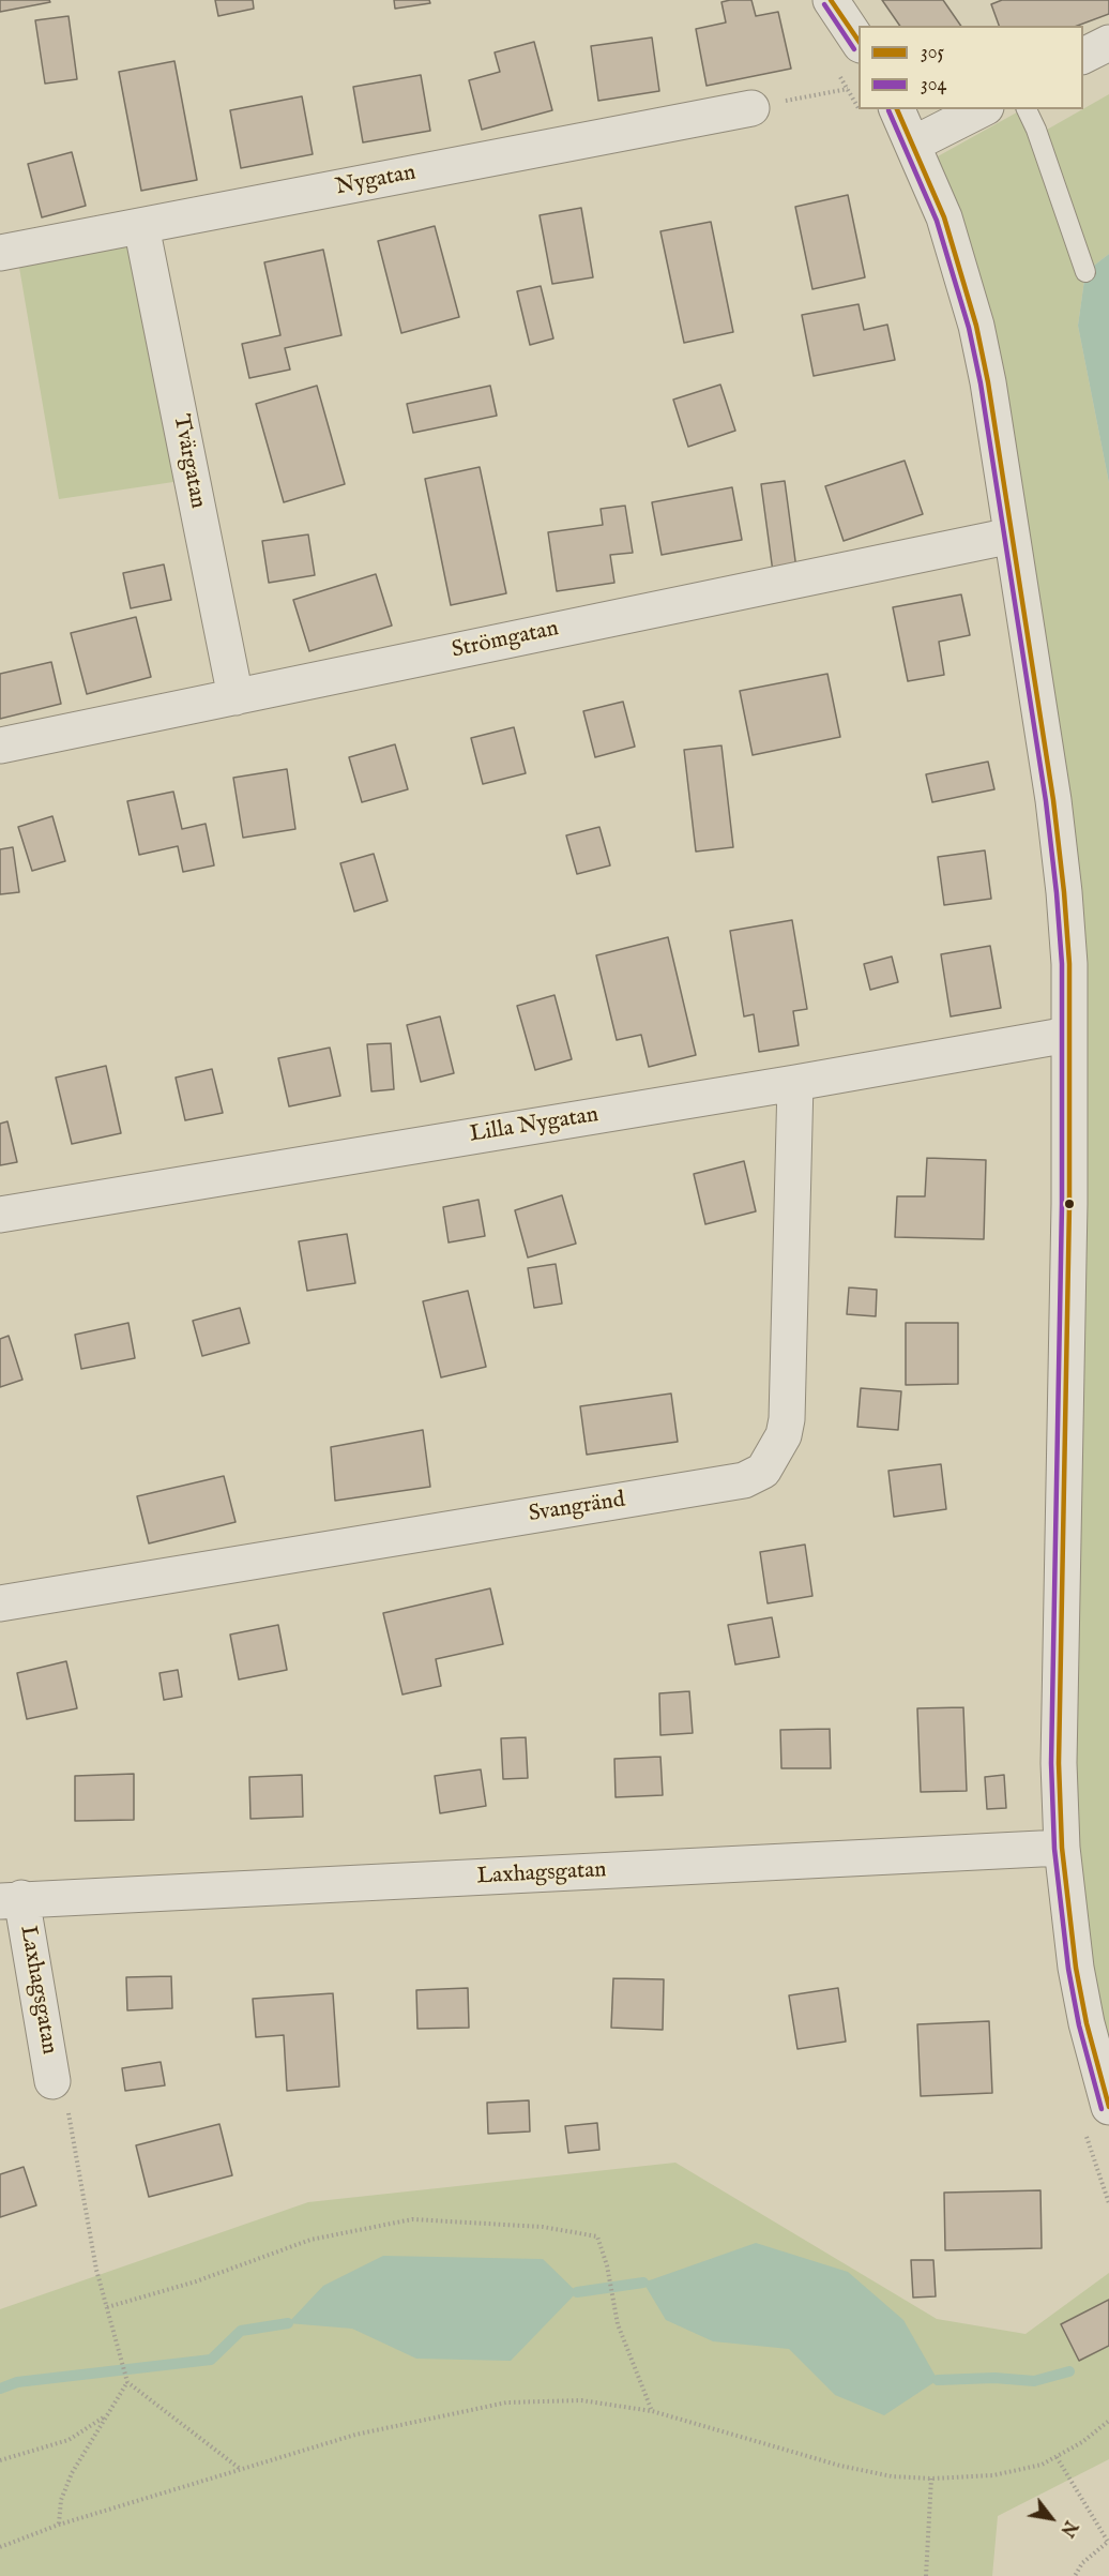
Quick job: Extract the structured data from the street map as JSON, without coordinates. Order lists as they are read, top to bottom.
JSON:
{
  "streets": {
    "street": [
      "Nygatan",
      "Tvärgatan",
      "Strömgatan",
      "Lilla Nygatan",
      "Svangränd",
      "Laxhagsgatan"
    ]
  },
  "crossings": [
    ["Nygatan", "Tvärgatan"],
    ["Tvärgatan", "Strömgatan"],
    ["Lilla Nygatan", "Svangränd"]
  ],
  "lines": ["transit line 305", "transit line 304"],
  "legend": ["305", "304"],
  "north": "bottom right"
}
